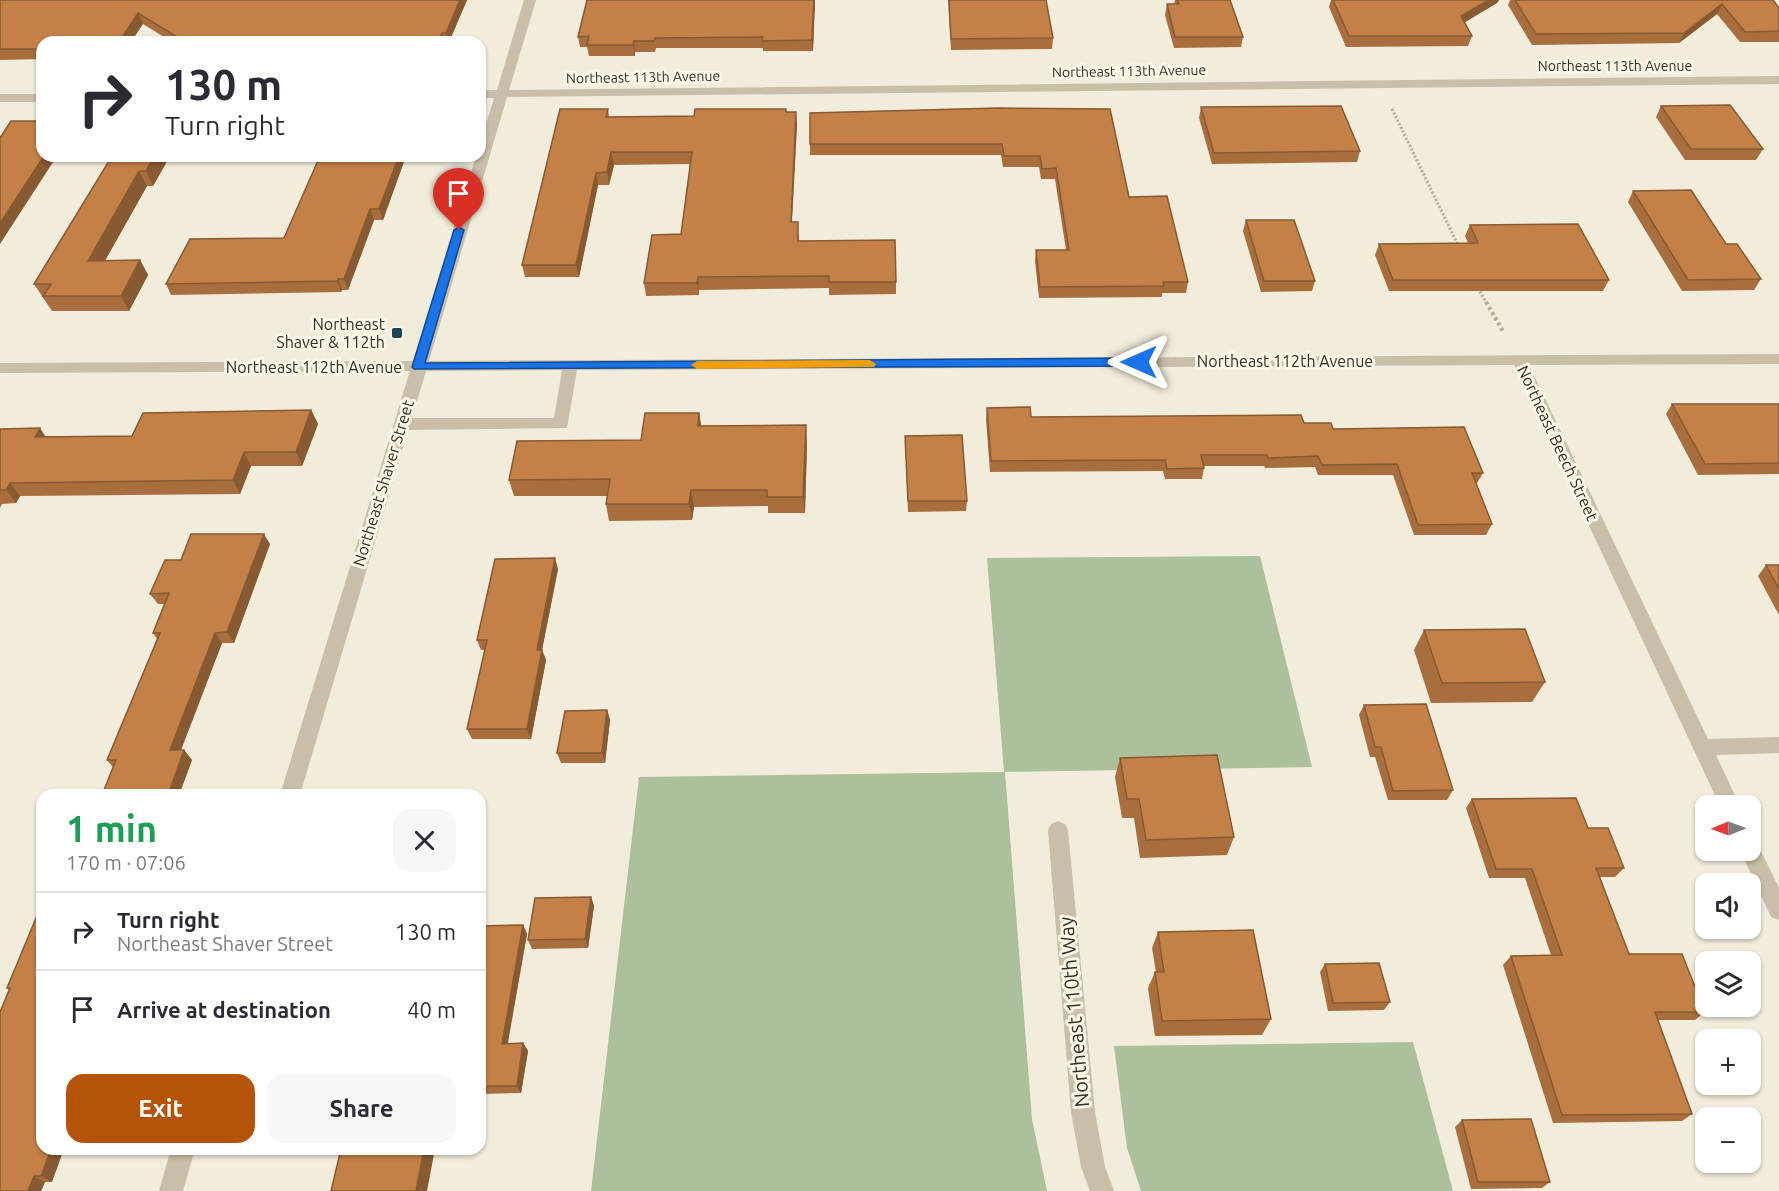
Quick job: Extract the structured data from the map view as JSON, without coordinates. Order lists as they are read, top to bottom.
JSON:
{
  "streets": {
    "street": [
      "Northeast 113th Avenue",
      "Northeast 112th Avenue",
      "Northeast Beech Street",
      "Northeast Shaver Street",
      "Northeast 110th Way"
    ]
  },
  "crossings": [
    ["Northeast 113th Avenue", "Northeast Shaver Street"],
    ["Northeast 112th Avenue", "Northeast Beech Street"],
    ["Northeast 112th Avenue", "Northeast Shaver Street"]
  ],
  "places": {
    "transit": ["Northeast Shaver & 112th"]
  },
  "north": "left",
  "page": {
    "turn": ["130 m", "Turn right"],
    "heading": ["1 min", "170 m · 07:06"],
    "map_buttons": ["+", "−"],
    "list": [
      {
        "name": "Turn right",
        "note": "Northeast Shaver Street",
        "value": "130 m"
      },
      {
        "name": "Arrive at destination",
        "value": "40 m"
      }
    ],
    "buttons": ["Exit", "Share"]
  }
}
